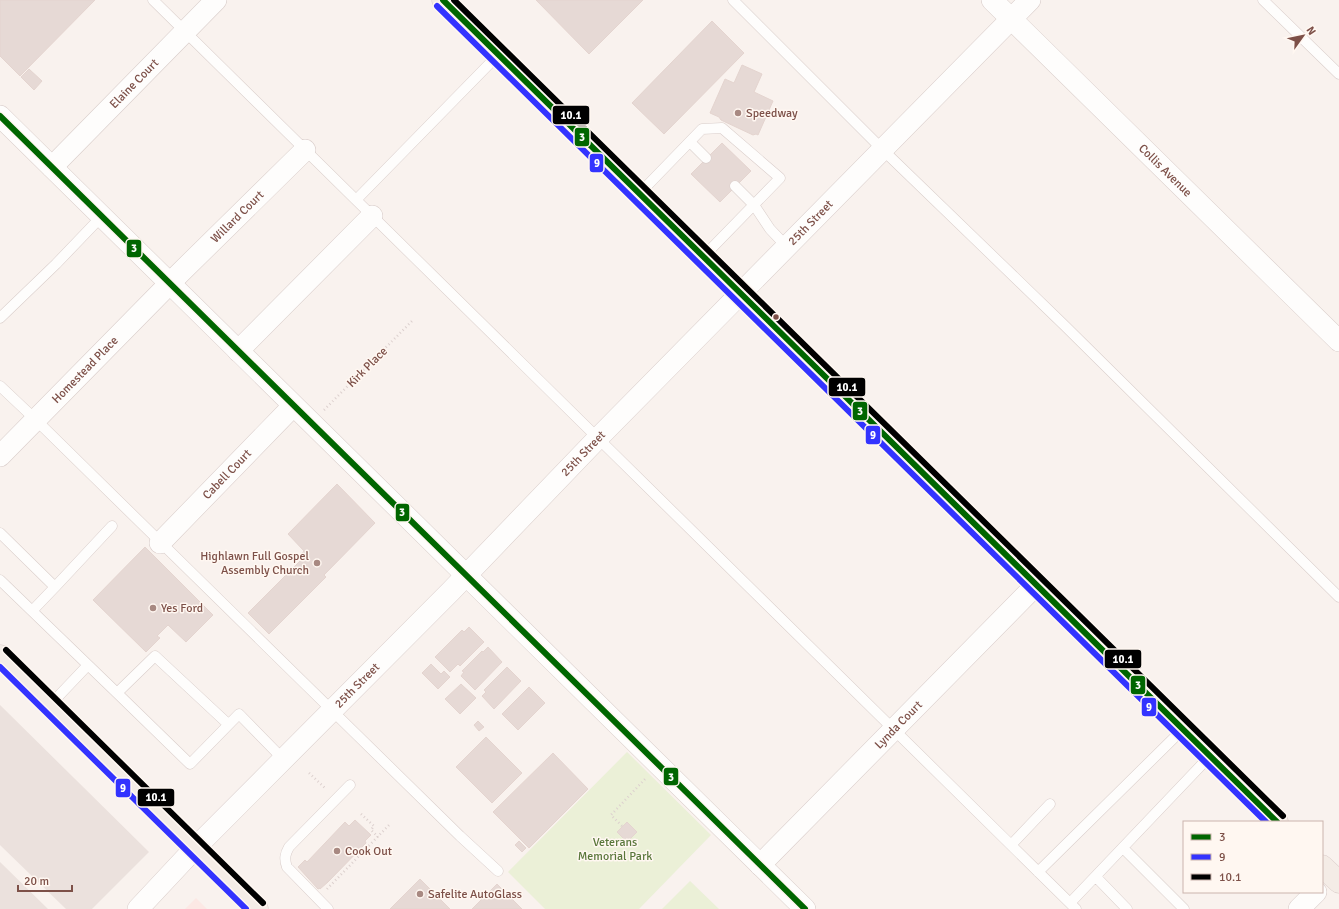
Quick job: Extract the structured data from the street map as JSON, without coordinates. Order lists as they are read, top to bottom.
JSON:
{
  "streets": {
    "street": [
      "Elaine Court",
      "Collis Avenue",
      "Willard Court",
      "25th Street",
      "Homestead Place",
      "Cabell Court",
      "Lynda Court"
    ],
    "path": ["Kirk Place"]
  },
  "crossings": [
    ["Collis Avenue", "25th Street"],
    ["Willard Court", "Homestead Place"]
  ],
  "parks": ["Veterans Memorial Park"],
  "places": [
    "Speedway",
    "Highlawn Full Gospel Assembly Church",
    "Yes Ford",
    "Cook Out",
    "Safelite AutoGlass"
  ],
  "lines": ["transit line 3", "transit line 10.1", "transit line 9"],
  "legend": ["3", "9", "10.1"],
  "scale_bar": "20 m",
  "north": "top right"
}
